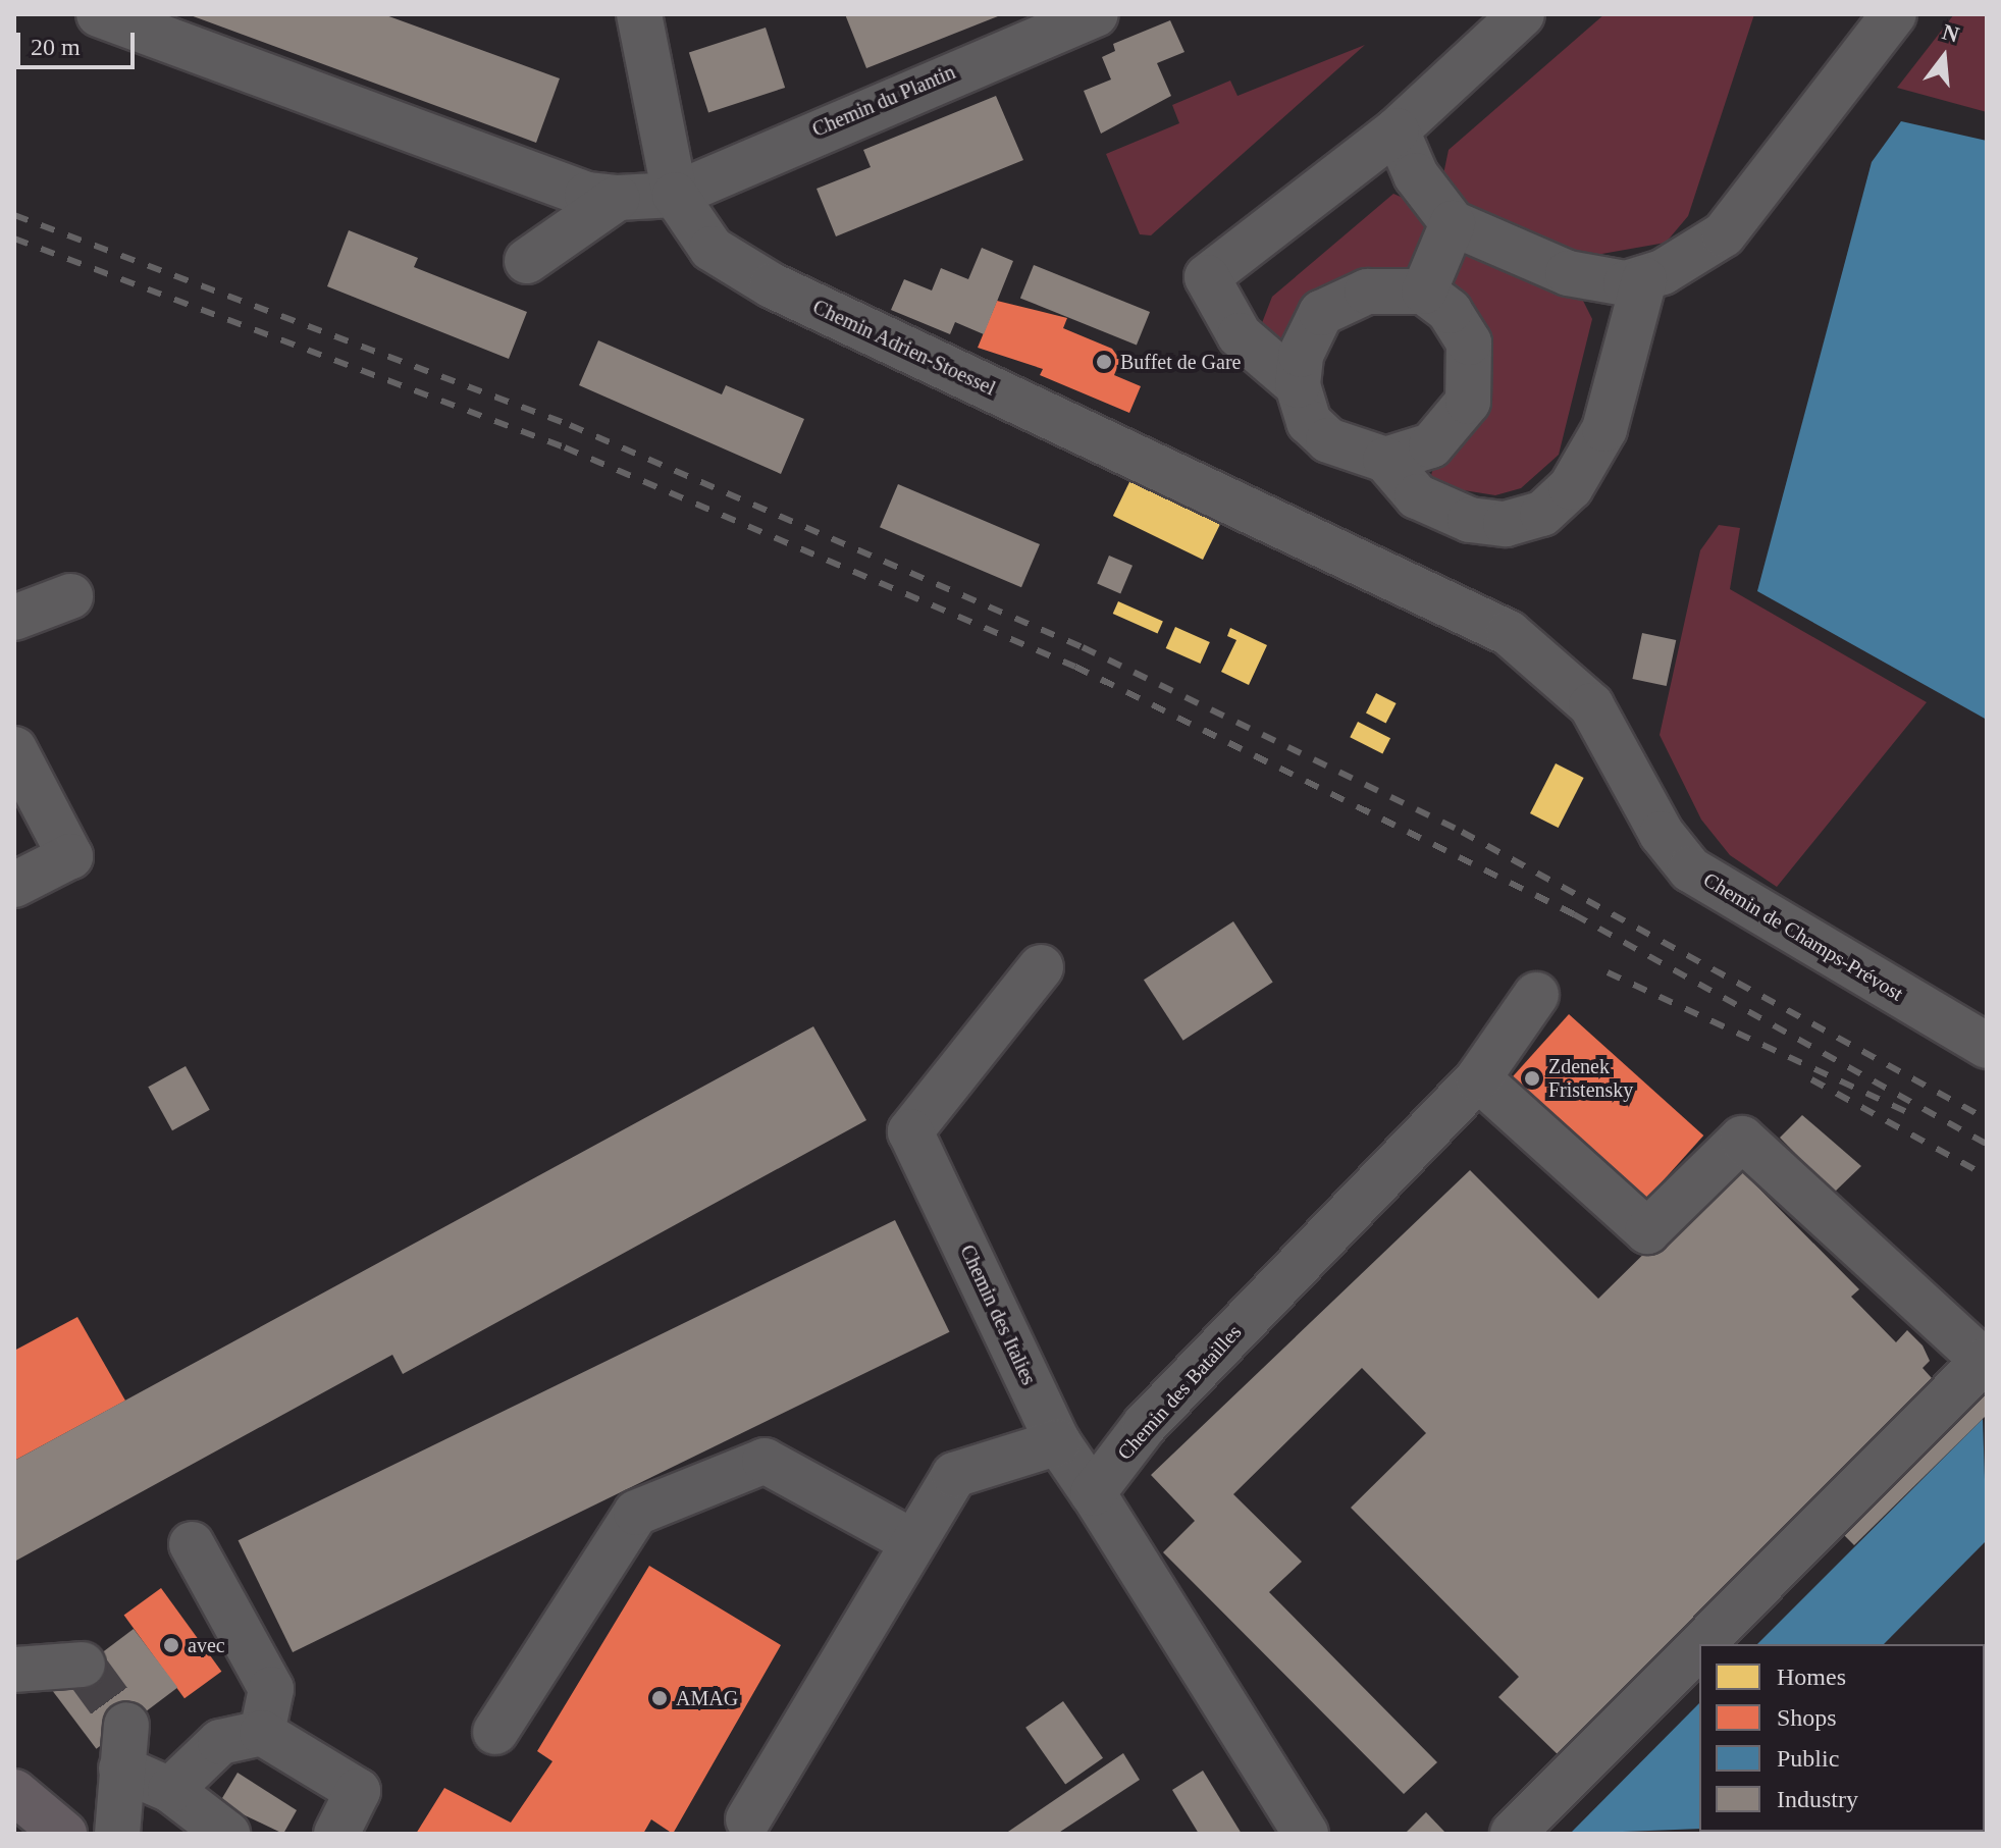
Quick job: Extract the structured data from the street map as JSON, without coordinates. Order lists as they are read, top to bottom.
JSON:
{
  "streets": {
    "street": [
      "Chemin du Plantin",
      "Chemin Adrien-Stoessel",
      "Chemin de Champs-Prévost",
      "Chemin des Italies",
      "Chemin des Batailles"
    ]
  },
  "crossings": [
    ["Chemin du Plantin", "Chemin Adrien-Stoessel"],
    ["Chemin Adrien-Stoessel", "Chemin de Champs-Prévost"],
    ["Chemin des Italies", "Chemin des Batailles"]
  ],
  "places": [
    "Buffet de Gare",
    "Zdenek Fristensky",
    "avec",
    "AMAG"
  ],
  "legend": [
    "Homes",
    "Shops",
    "Public",
    "Industry"
  ],
  "scale_bar": "20 m",
  "north": "top"
}
